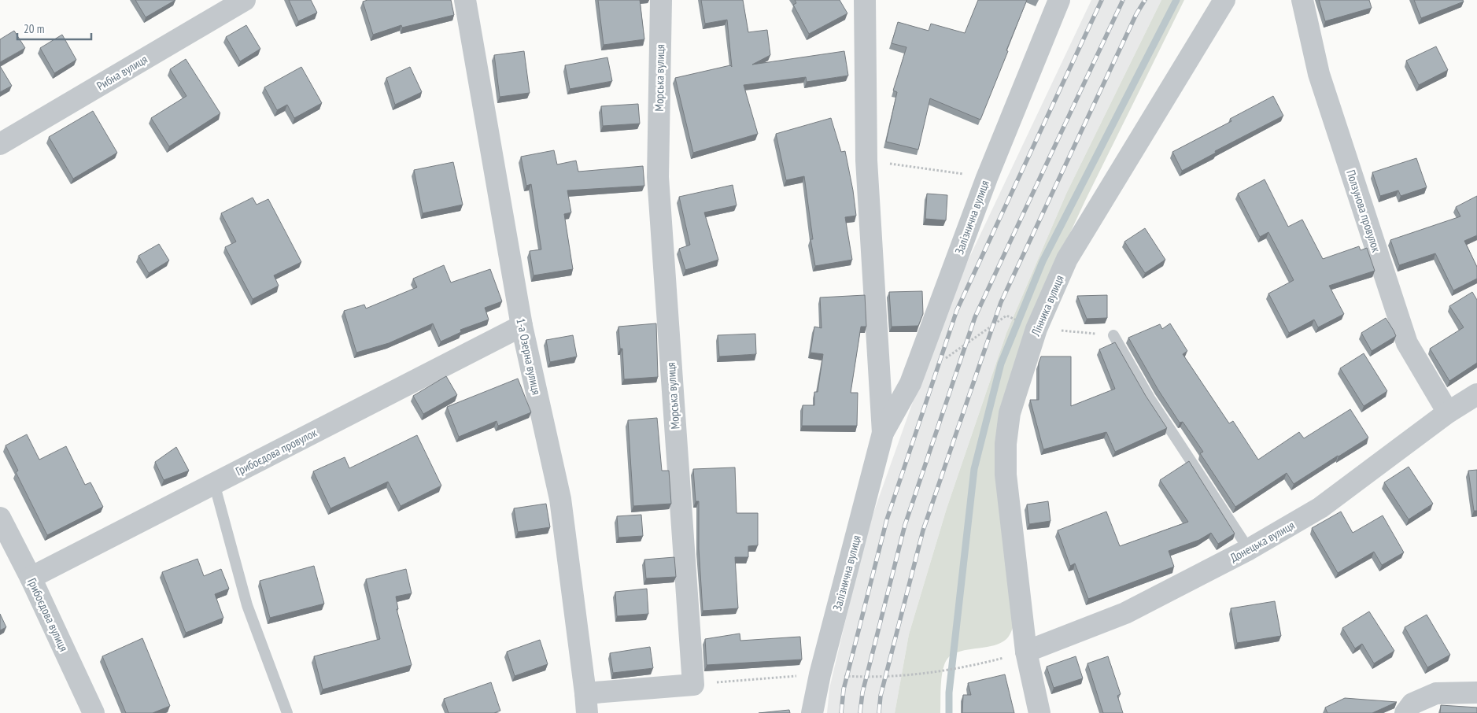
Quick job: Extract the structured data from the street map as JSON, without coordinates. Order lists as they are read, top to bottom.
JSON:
{
  "streets": {
    "street": [
      "Рибна вулиця",
      "Морська вулиця",
      "Ползунова провулок",
      "Залізнична вулиця",
      "Лінника вулиця",
      "1-а Озерна вулиця",
      "Грибоєдова провулок",
      "Донецька вулиця",
      "Грибоєдова вулиця"
    ]
  },
  "crossings": [
    ["Ползунова провулок", "Донецька вулиця"],
    ["Лінника вулиця", "Донецька вулиця"],
    ["1-а Озерна вулиця", "Грибоєдова провулок"],
    ["Грибоєдова провулок", "Грибоєдова вулиця"]
  ],
  "scale_bar": "20 m"
}
